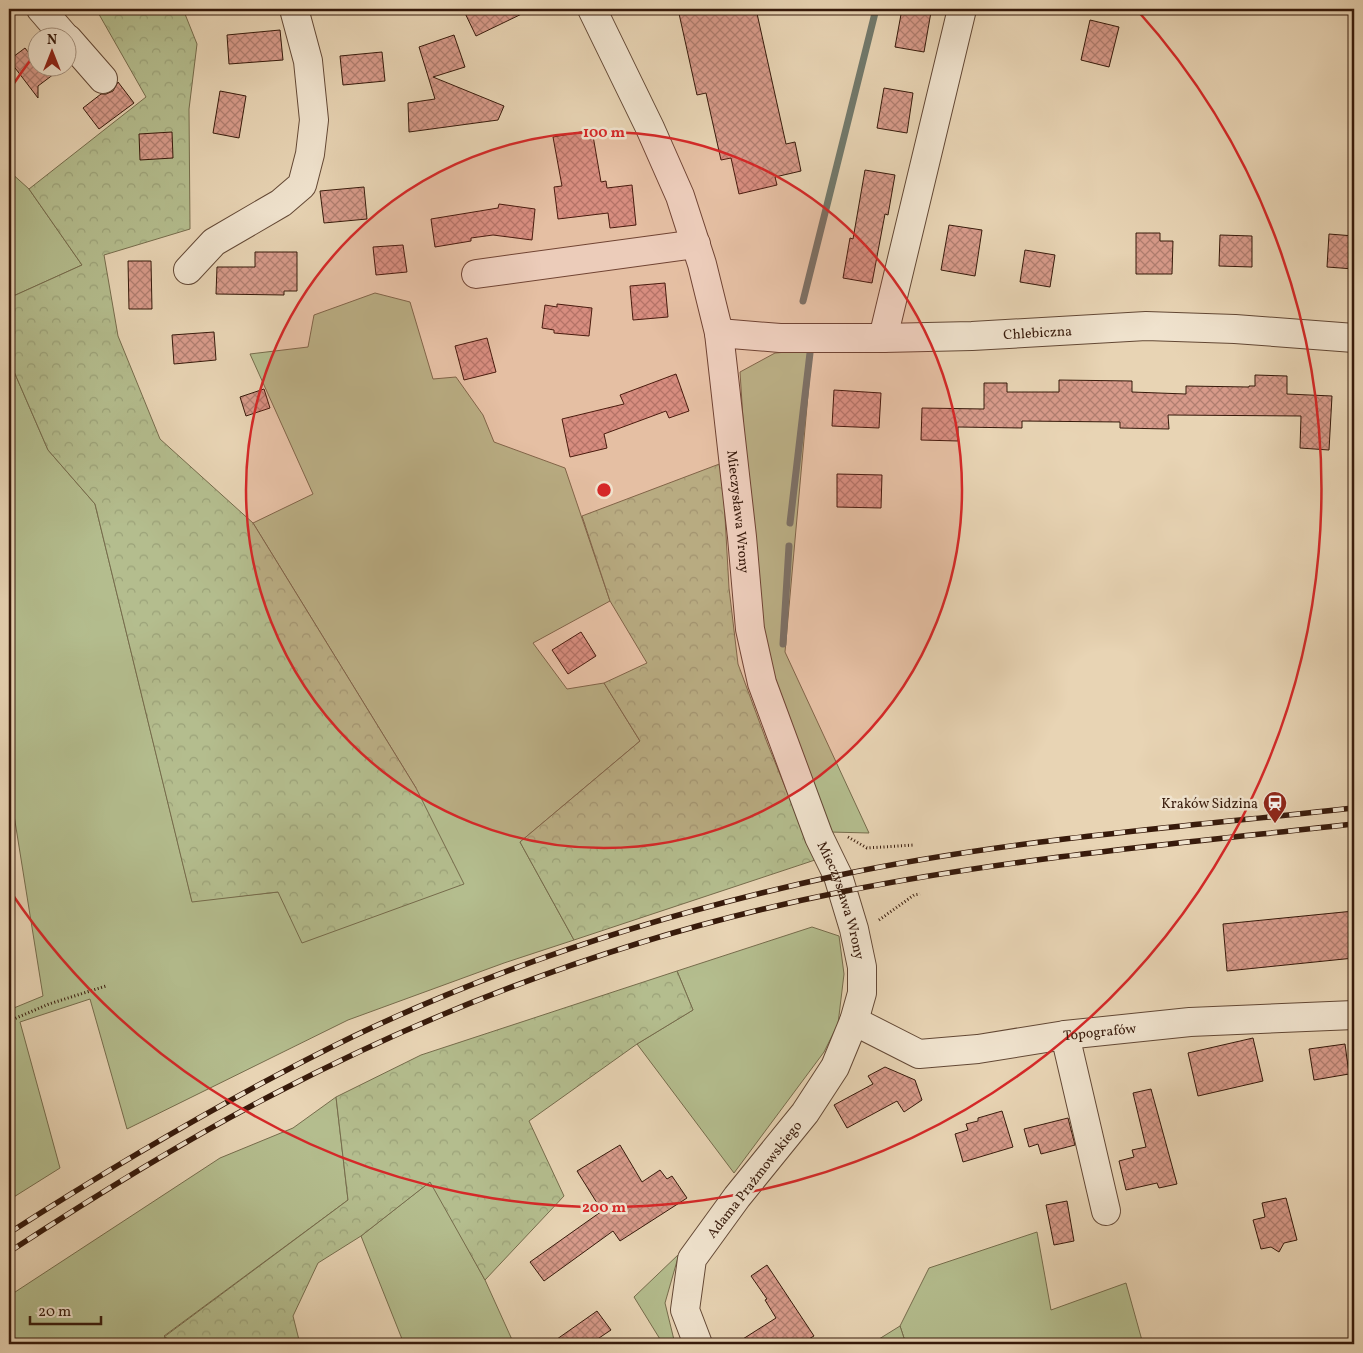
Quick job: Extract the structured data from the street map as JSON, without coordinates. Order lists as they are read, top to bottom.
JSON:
{
  "streets": {
    "street": [
      "Chlebiczna",
      "Mieczysława Wrony",
      "Topografów",
      "Adama Prażmowskiego"
    ]
  },
  "crossings": [
    ["Chlebiczna", "Mieczysława Wrony"],
    ["Mieczysława Wrony", "Topografów"],
    ["Mieczysława Wrony", "Adama Prażmowskiego"],
    ["Topografów", "Adama Prażmowskiego"]
  ],
  "places": {
    "station": ["Kraków Sidzina"]
  },
  "scale_bar": "20 m",
  "north": "top",
  "rings": ["100 m", "200 m"]
}
